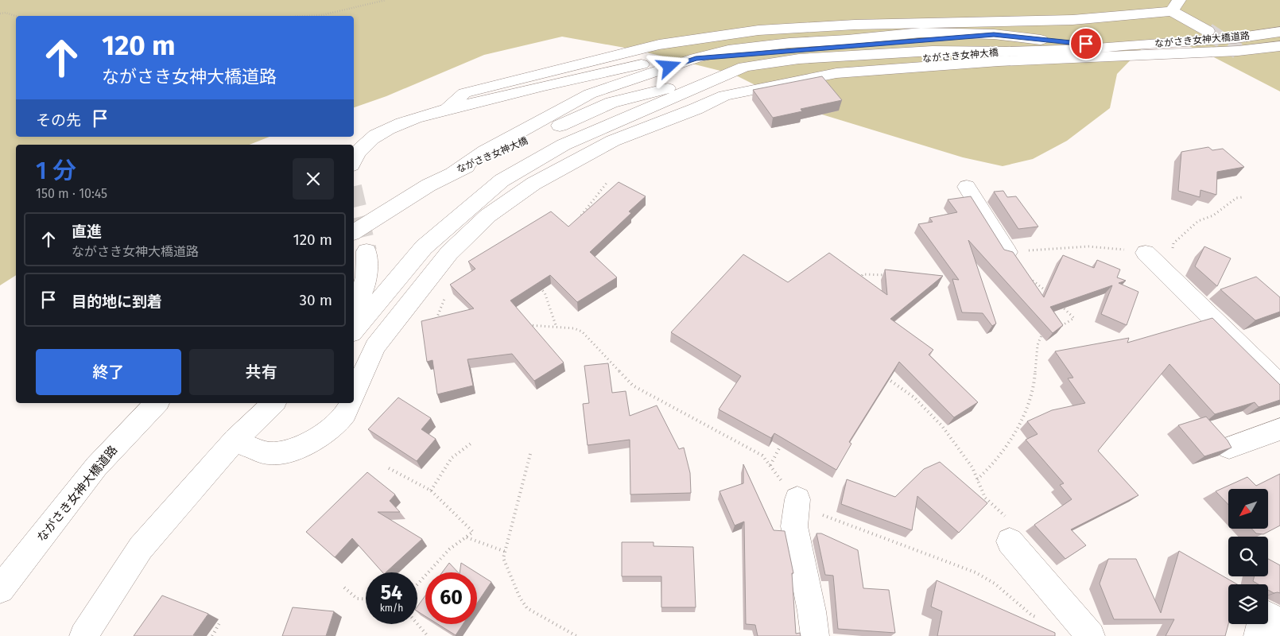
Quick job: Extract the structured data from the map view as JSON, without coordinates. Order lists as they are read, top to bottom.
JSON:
{
  "streets": {
    "main road": ["ながさき女神大橋道路", "ながさき女神大橋"]
  },
  "crossings": [
    ["ながさき女神大橋道路", "ながさき女神大橋"]
  ],
  "north": "bottom left",
  "page": {
    "turn": ["120 m", "ながさき女神大橋道路"],
    "then": "その先",
    "heading": ["1 分", "150 m · 10:45"],
    "list": [
      {
        "name": "直進",
        "note": "ながさき女神大橋道路",
        "value": "120 m"
      },
      {
        "name": "目的地に到着",
        "value": "30 m"
      }
    ],
    "buttons": ["終了", "共有"],
    "speed": "54 km/h",
    "limit": "60"
  }
}
